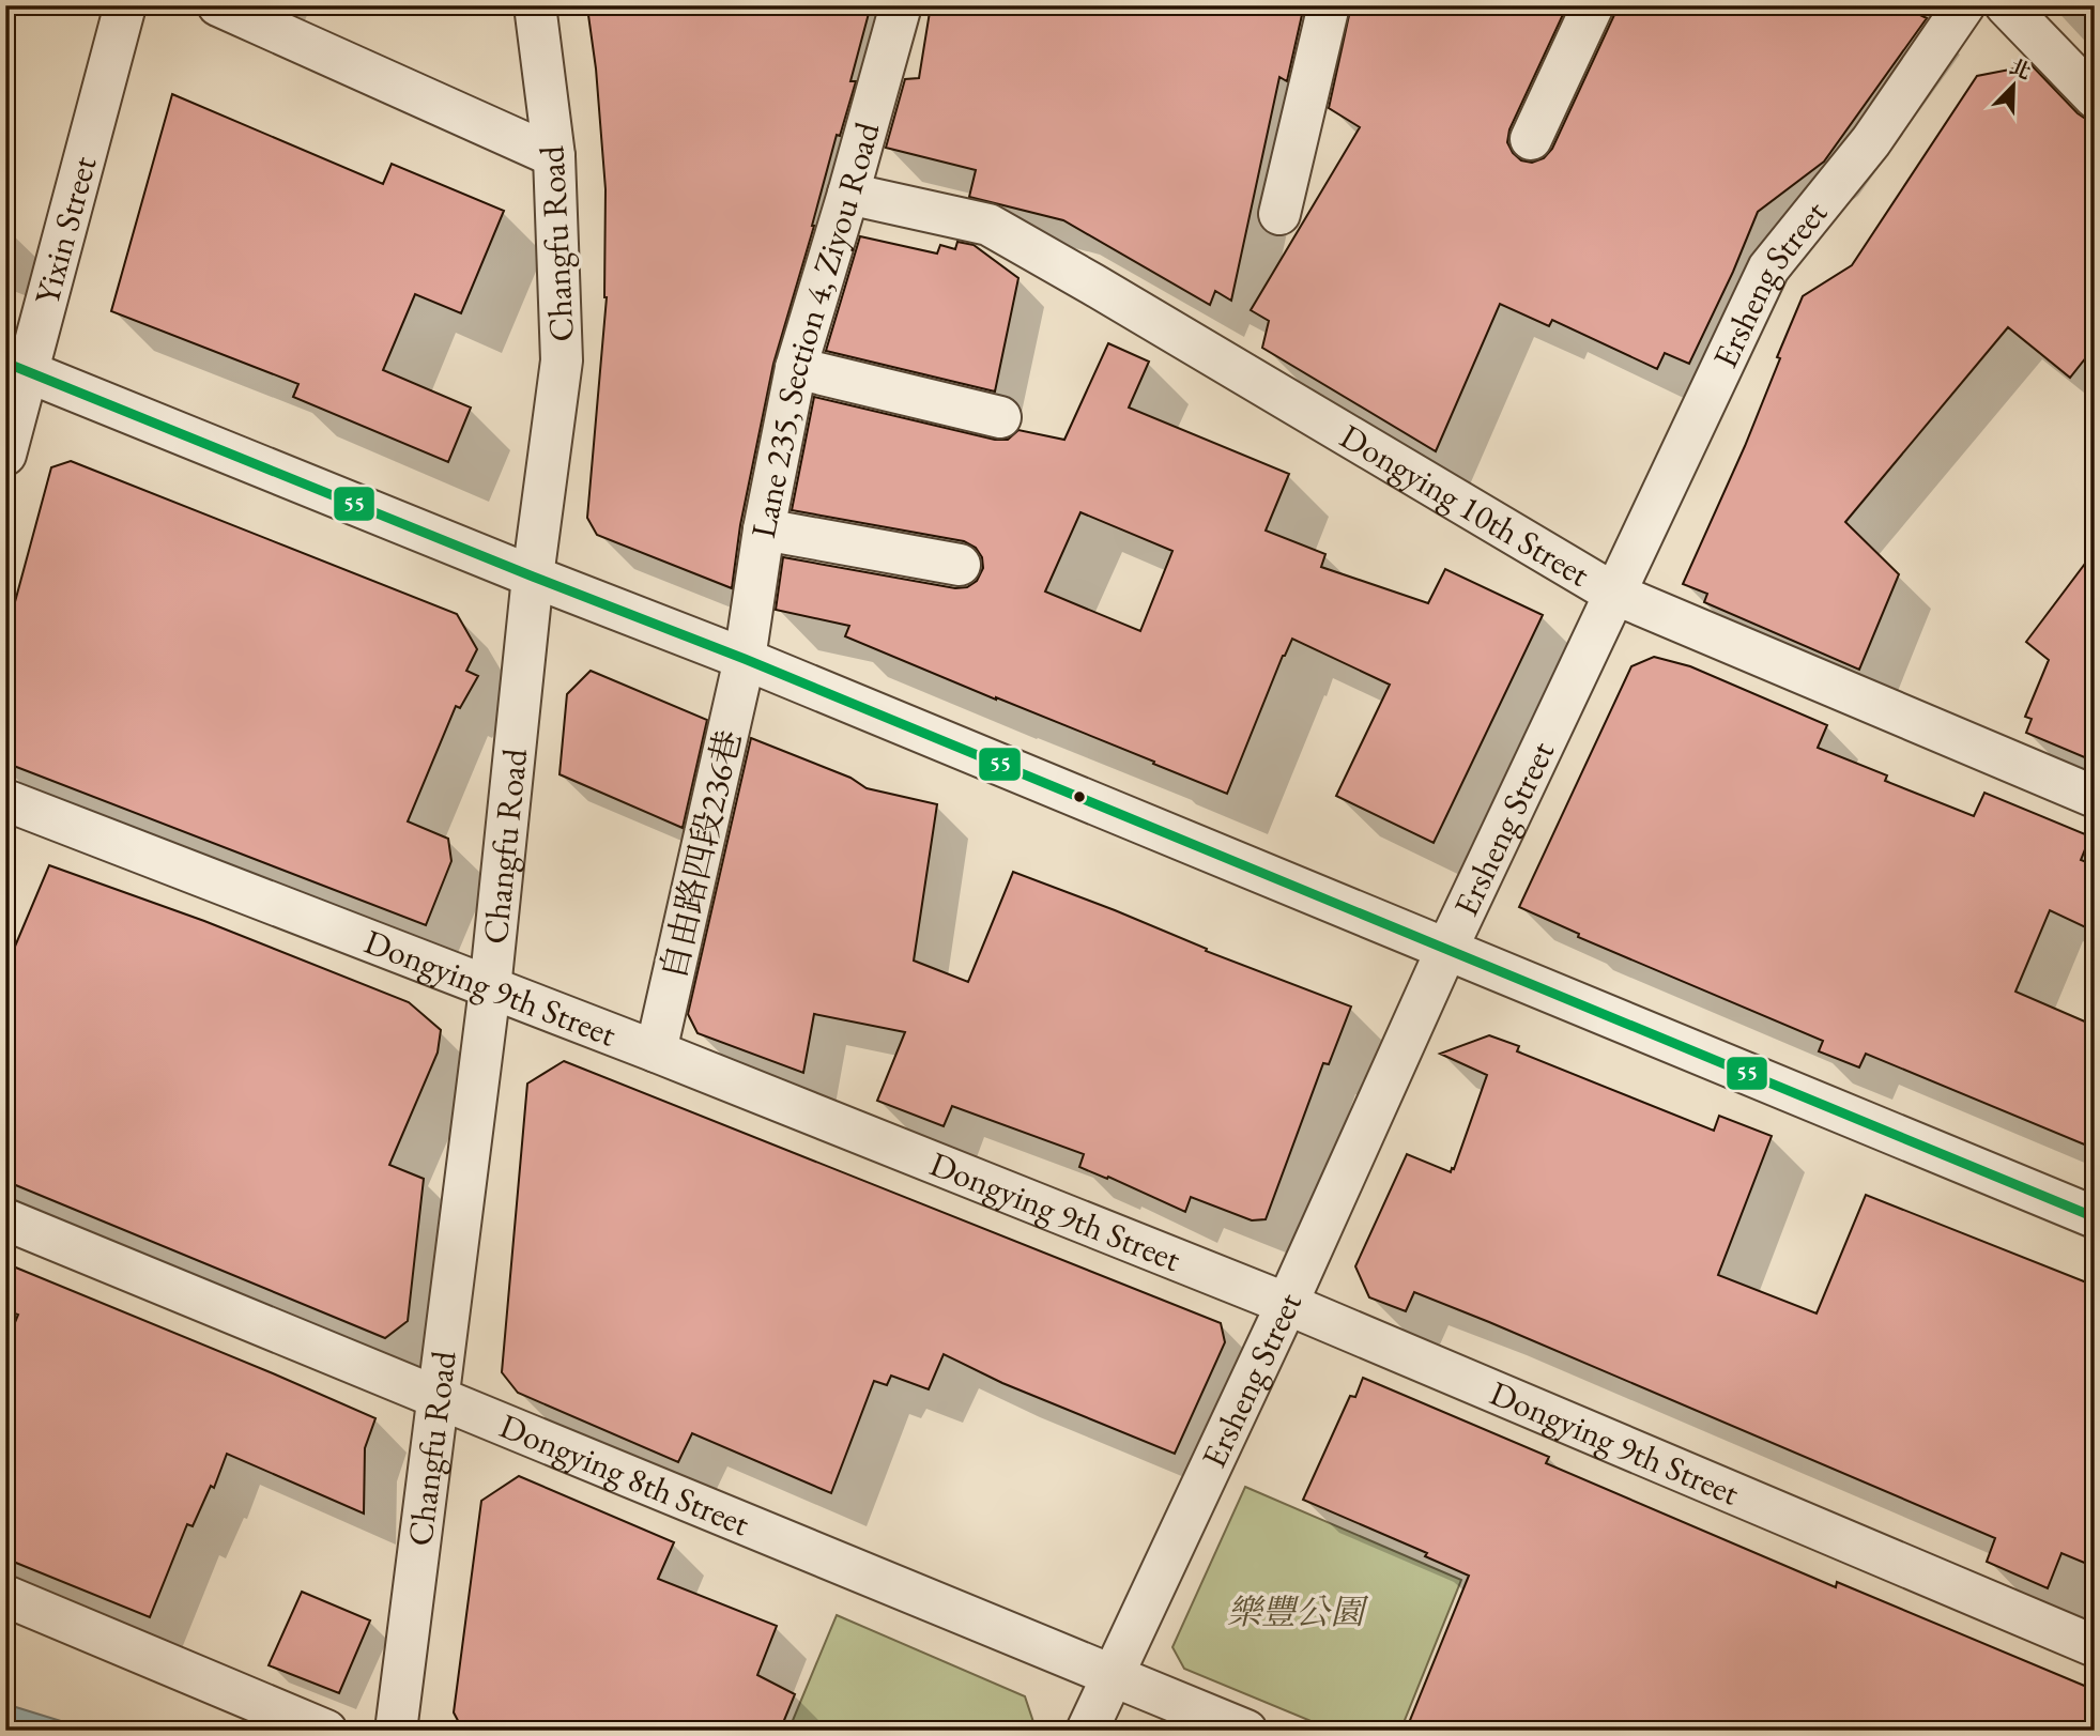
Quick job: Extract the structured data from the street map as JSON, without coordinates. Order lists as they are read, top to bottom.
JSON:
{
  "streets": {
    "street": [
      "Yixin Street",
      "Changfu Road",
      "Ersheng Street",
      "Lane 235, Section 4, Ziyou Road",
      "Dongying 10th Street",
      "自由路四段236巷",
      "Dongying 9th Street",
      "Dongying 8th Street"
    ]
  },
  "crossings": [
    ["Changfu Road", "Dongying 9th Street"],
    ["Changfu Road", "Dongying 8th Street"],
    ["Ersheng Street", "Dongying 10th Street"],
    ["Ersheng Street", "Dongying 9th Street"],
    ["Ersheng Street", "Dongying 8th Street"],
    ["Lane 235, Section 4, Ziyou Road", "Dongying 10th Street"],
    ["Lane 235, Section 4, Ziyou Road", "自由路四段236巷"],
    ["自由路四段236巷", "Dongying 9th Street"]
  ],
  "parks": ["樂豐公園"],
  "lines": ["transit line 55"],
  "north": "top right"
}
